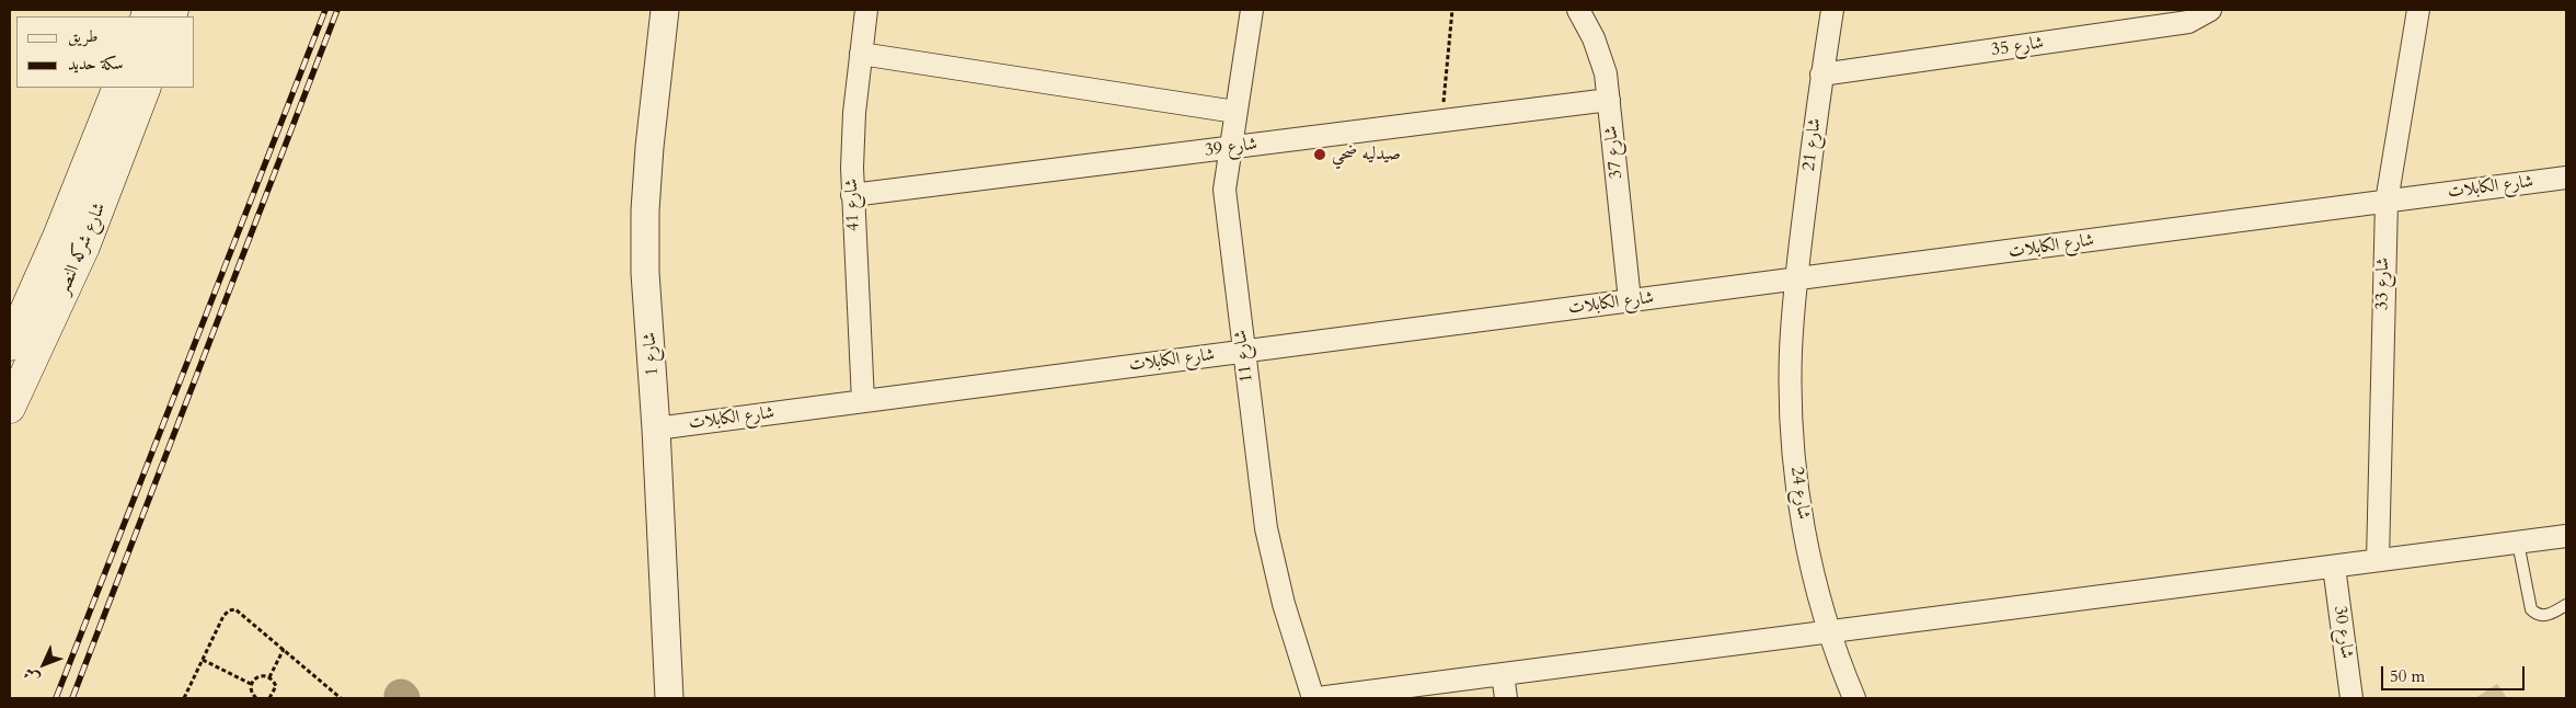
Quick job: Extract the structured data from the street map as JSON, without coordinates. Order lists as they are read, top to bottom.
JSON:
{
  "streets": {
    "main road": ["شارع شركه النصر"],
    "street": [
      "شارع 35",
      "شارع 21",
      "شارع 39",
      "شارع 37",
      "شارع الكابلات",
      "شارع 41",
      "شارع 33",
      "شارع 1",
      "شارع 11",
      "شارع 24",
      "شارع 30"
    ]
  },
  "crossings": [
    ["شارع 35", "شارع 21"],
    ["شارع 21", "شارع الكابلات"],
    ["شارع 21", "شارع 24"],
    ["شارع 39", "شارع 37"],
    ["شارع 39", "شارع 41"],
    ["شارع 39", "شارع 11"],
    ["شارع 37", "شارع الكابلات"],
    ["شارع الكابلات", "شارع 41"],
    ["شارع الكابلات", "شارع 33"],
    ["شارع الكابلات", "شارع 1"],
    ["شارع الكابلات", "شارع 11"],
    ["شارع الكابلات", "شارع 24"]
  ],
  "places": ["صيدليه ضحي"],
  "legend": ["طريق", "سكة حديد"],
  "scale_bar": "50 m",
  "north": "bottom left"
}
